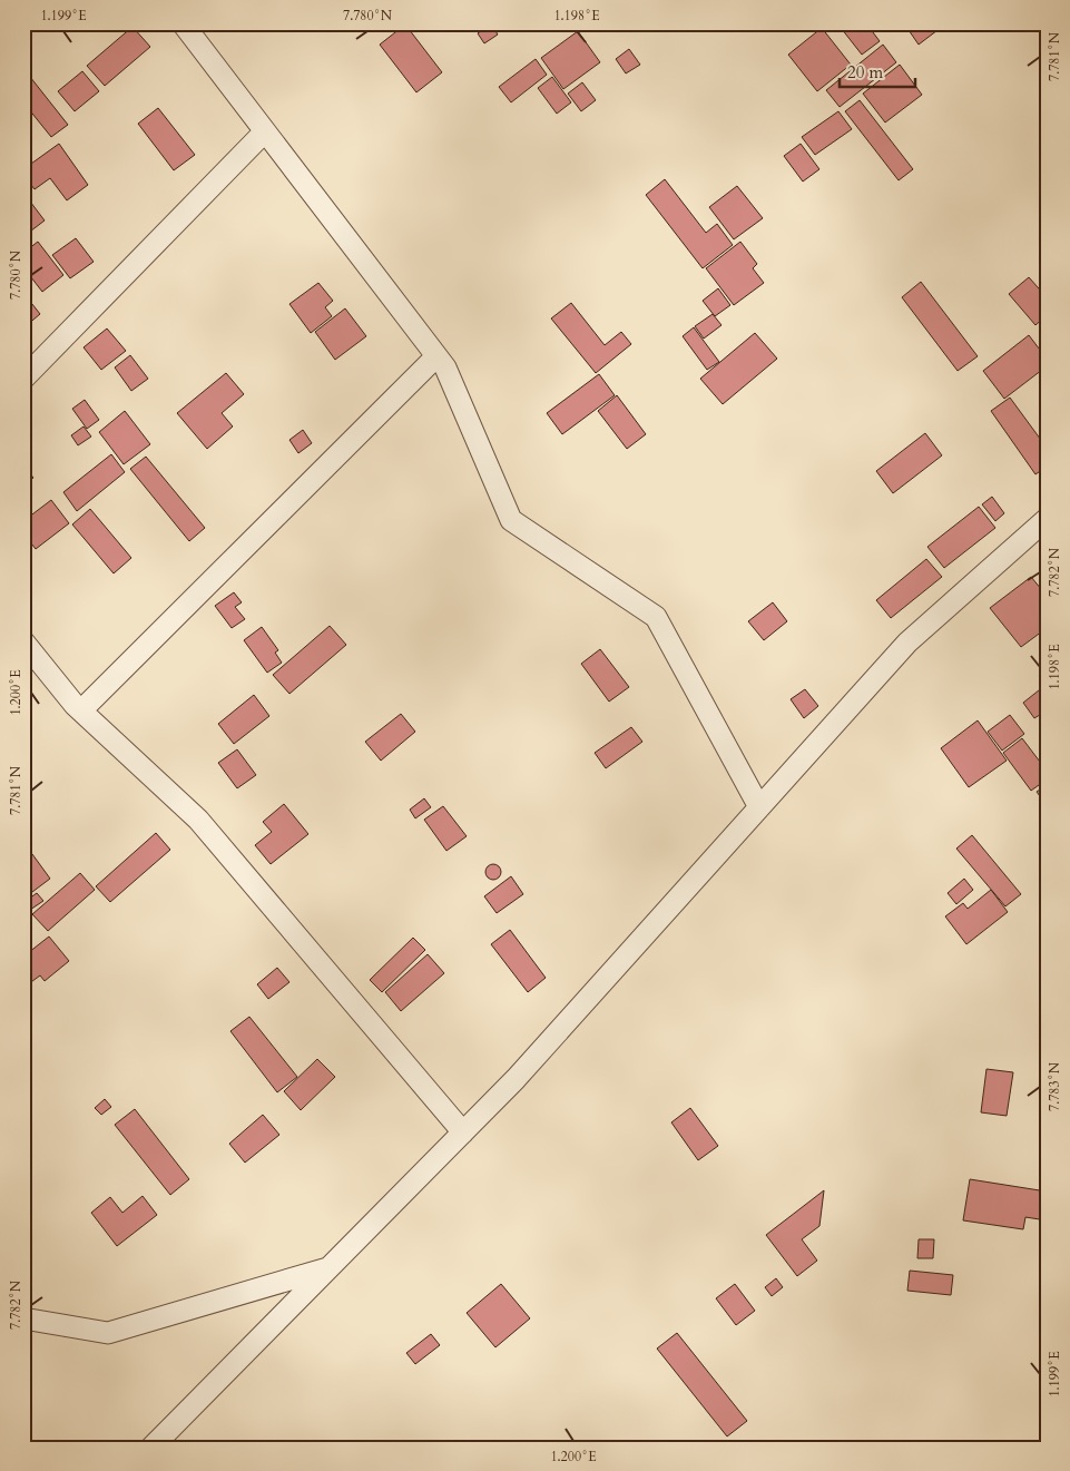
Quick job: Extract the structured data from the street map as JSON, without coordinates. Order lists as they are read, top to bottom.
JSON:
{
  "scale_bar": "20 m",
  "coordinates": [
    "1.199°E",
    "7.780°N",
    "1.198°E",
    "7.781°N",
    "7.782°N",
    "1.200°E",
    "7.783°N"
  ]
}
